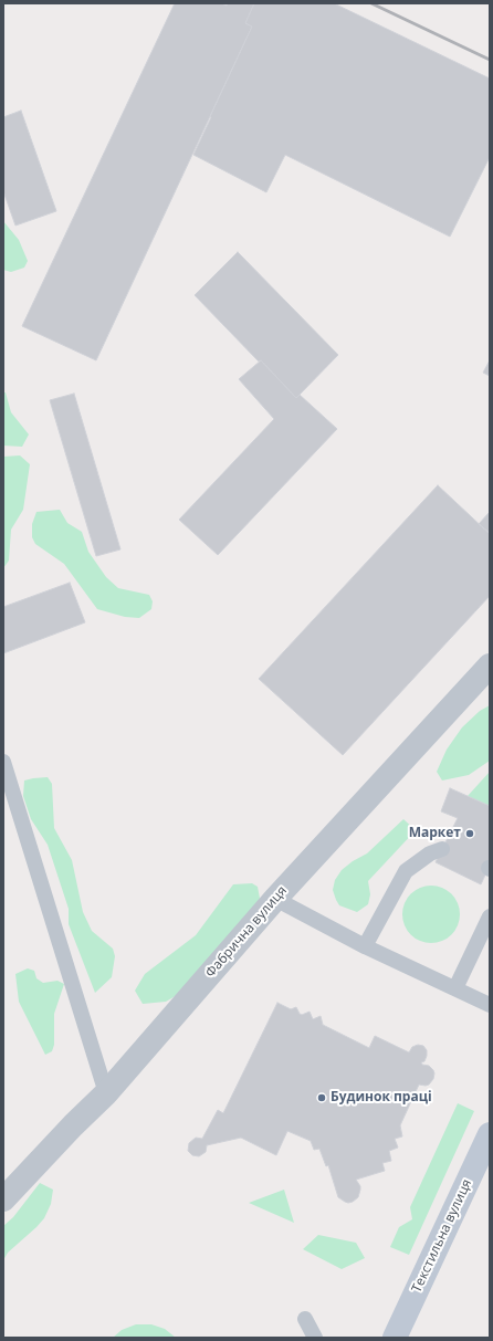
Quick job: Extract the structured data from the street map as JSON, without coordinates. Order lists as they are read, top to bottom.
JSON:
{
  "streets": {
    "street": ["Фабрична вулиця", "Текстильна вулиця"]
  },
  "places": ["Маркет", "Будинок праці"]
}
